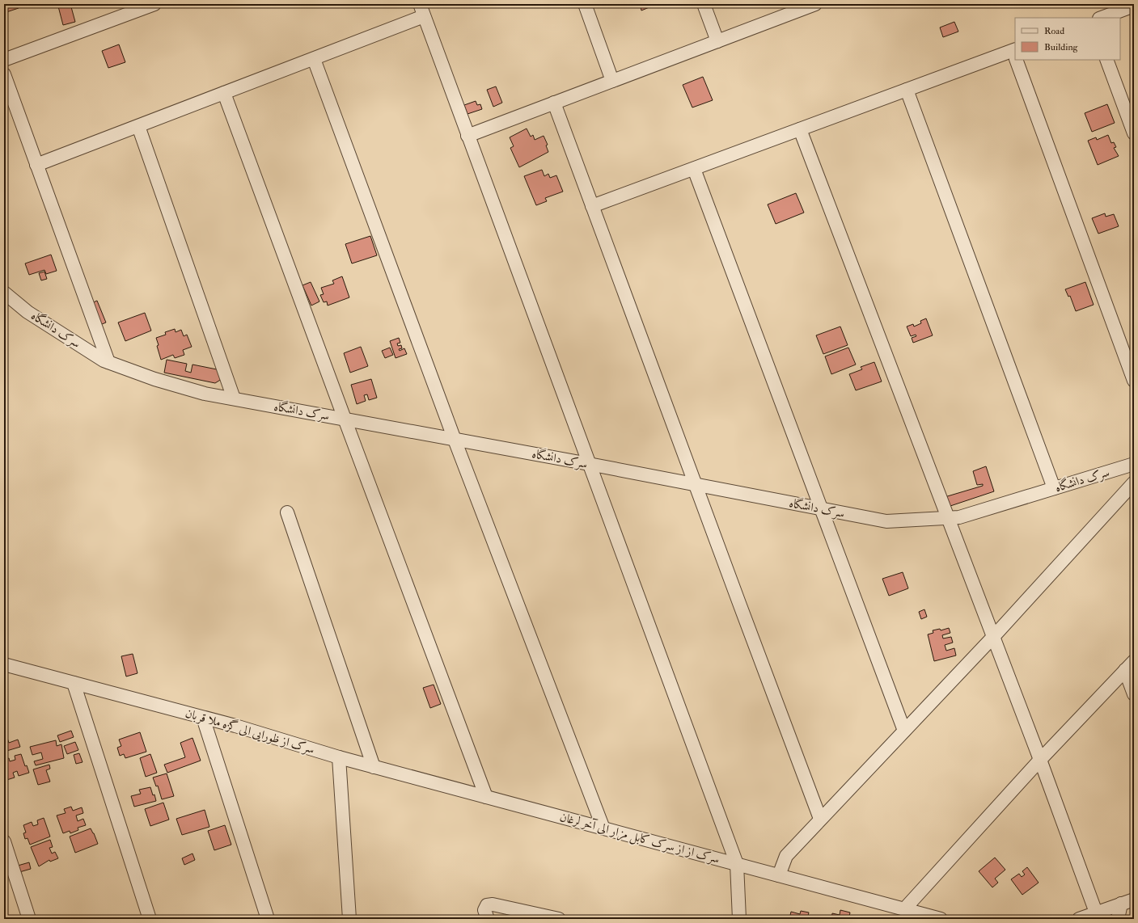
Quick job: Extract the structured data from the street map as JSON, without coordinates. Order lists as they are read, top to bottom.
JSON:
{
  "streets": {
    "street": ["سرک دانشگاه", "سرک از ظورایی الی گزه ملا قربان", "سرک از از سرک کابل مزار الی آخر لرغان"]
  },
  "crossings": [
    ["سرک از ظورایی الی گزه ملا قربان", "سرک از از سرک کابل مزار الی آخر لرغان"]
  ],
  "legend": ["Road", "Building"]
}
